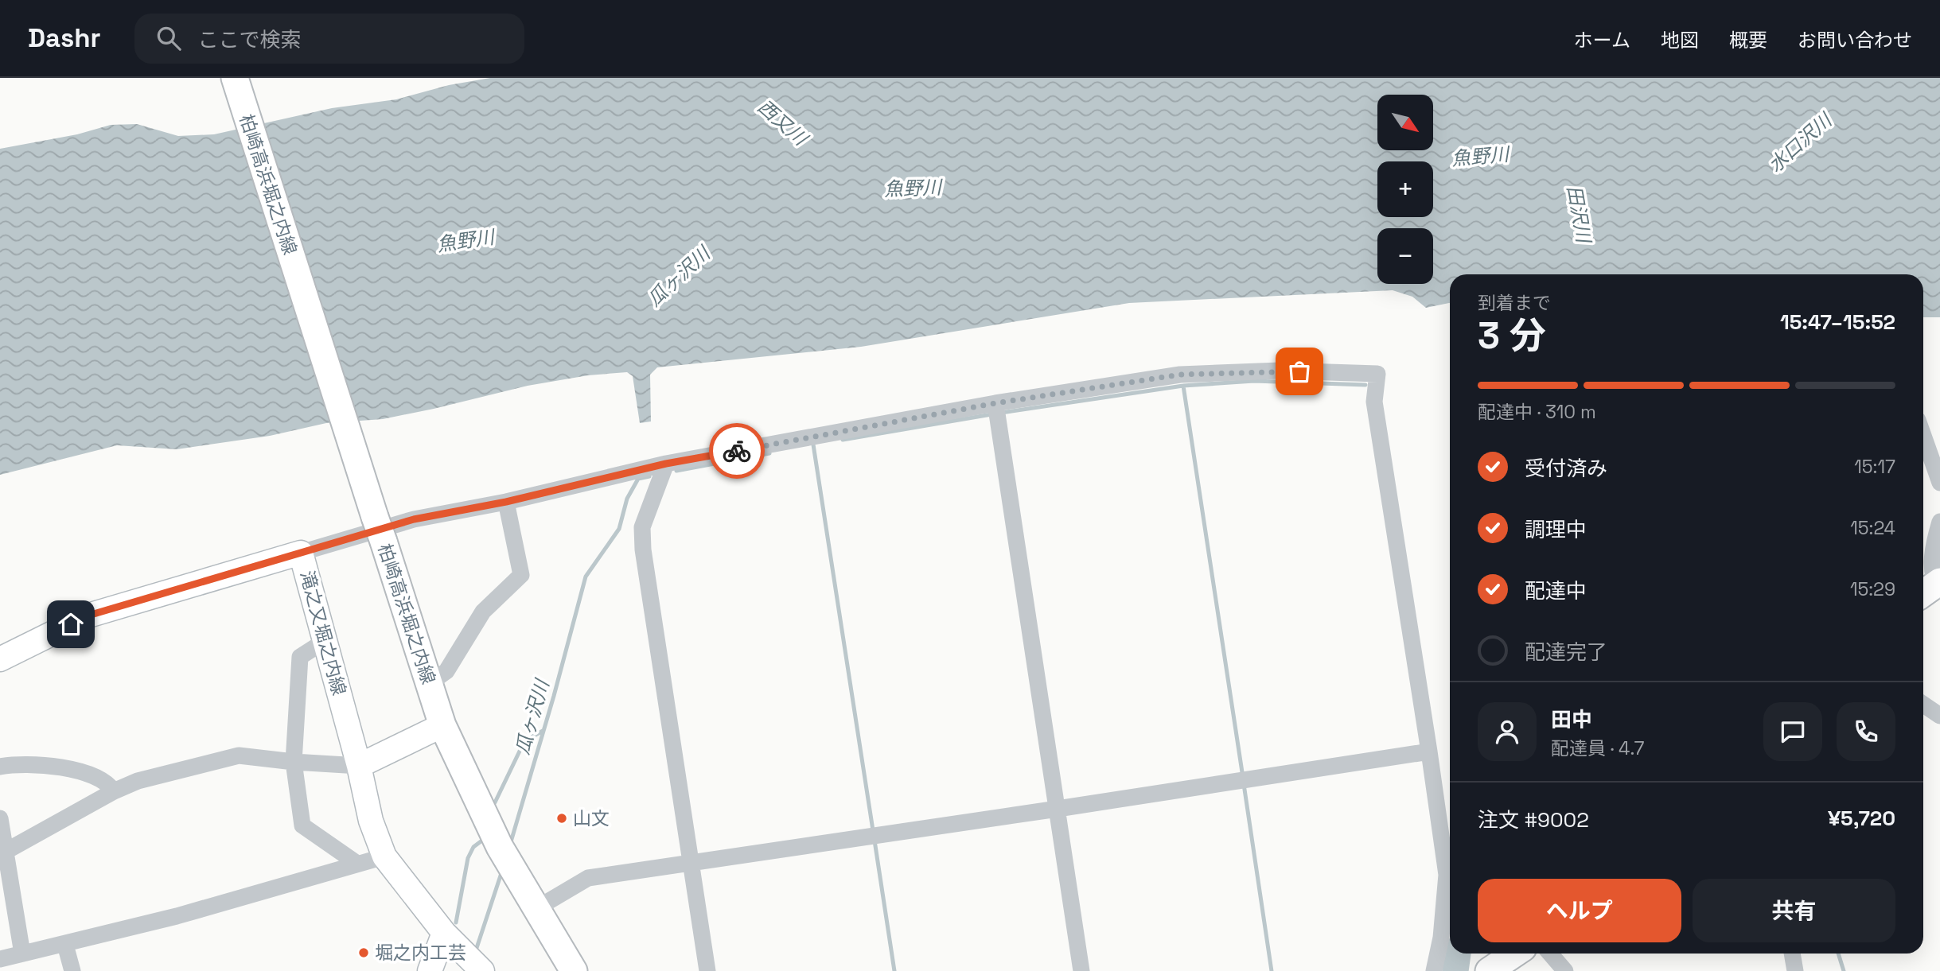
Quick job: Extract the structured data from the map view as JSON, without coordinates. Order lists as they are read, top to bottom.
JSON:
{
  "streets": {
    "main road": ["柏崎高浜堀之内線", "滝之又堀之内線"]
  },
  "water": [
    "西又川",
    "水口沢川",
    "魚野川",
    "田沢川",
    "瓜ヶ沢川"
  ],
  "places": ["山文", "堀之内工芸"],
  "north": "bottom right",
  "page": {
    "header": "Dashr",
    "search": "ここで検索",
    "nav": [
      "ホーム",
      "地図",
      "概要",
      "お問い合わせ"
    ],
    "map_buttons": ["+", "−"],
    "heading": ["3 分", "到着まで", "15:47–15:52"],
    "panel": [
      "田中",
      "配達員 · 4.7",
      "注文 #9002",
      "¥5,720"
    ],
    "bar": "配達中 · 310 m",
    "list": [
      ["受付済み", "15:17"],
      ["調理中", "15:24"],
      ["配達中", "15:29"],
      "配達完了"
    ],
    "buttons": ["ヘルプ", "共有"]
  }
}
